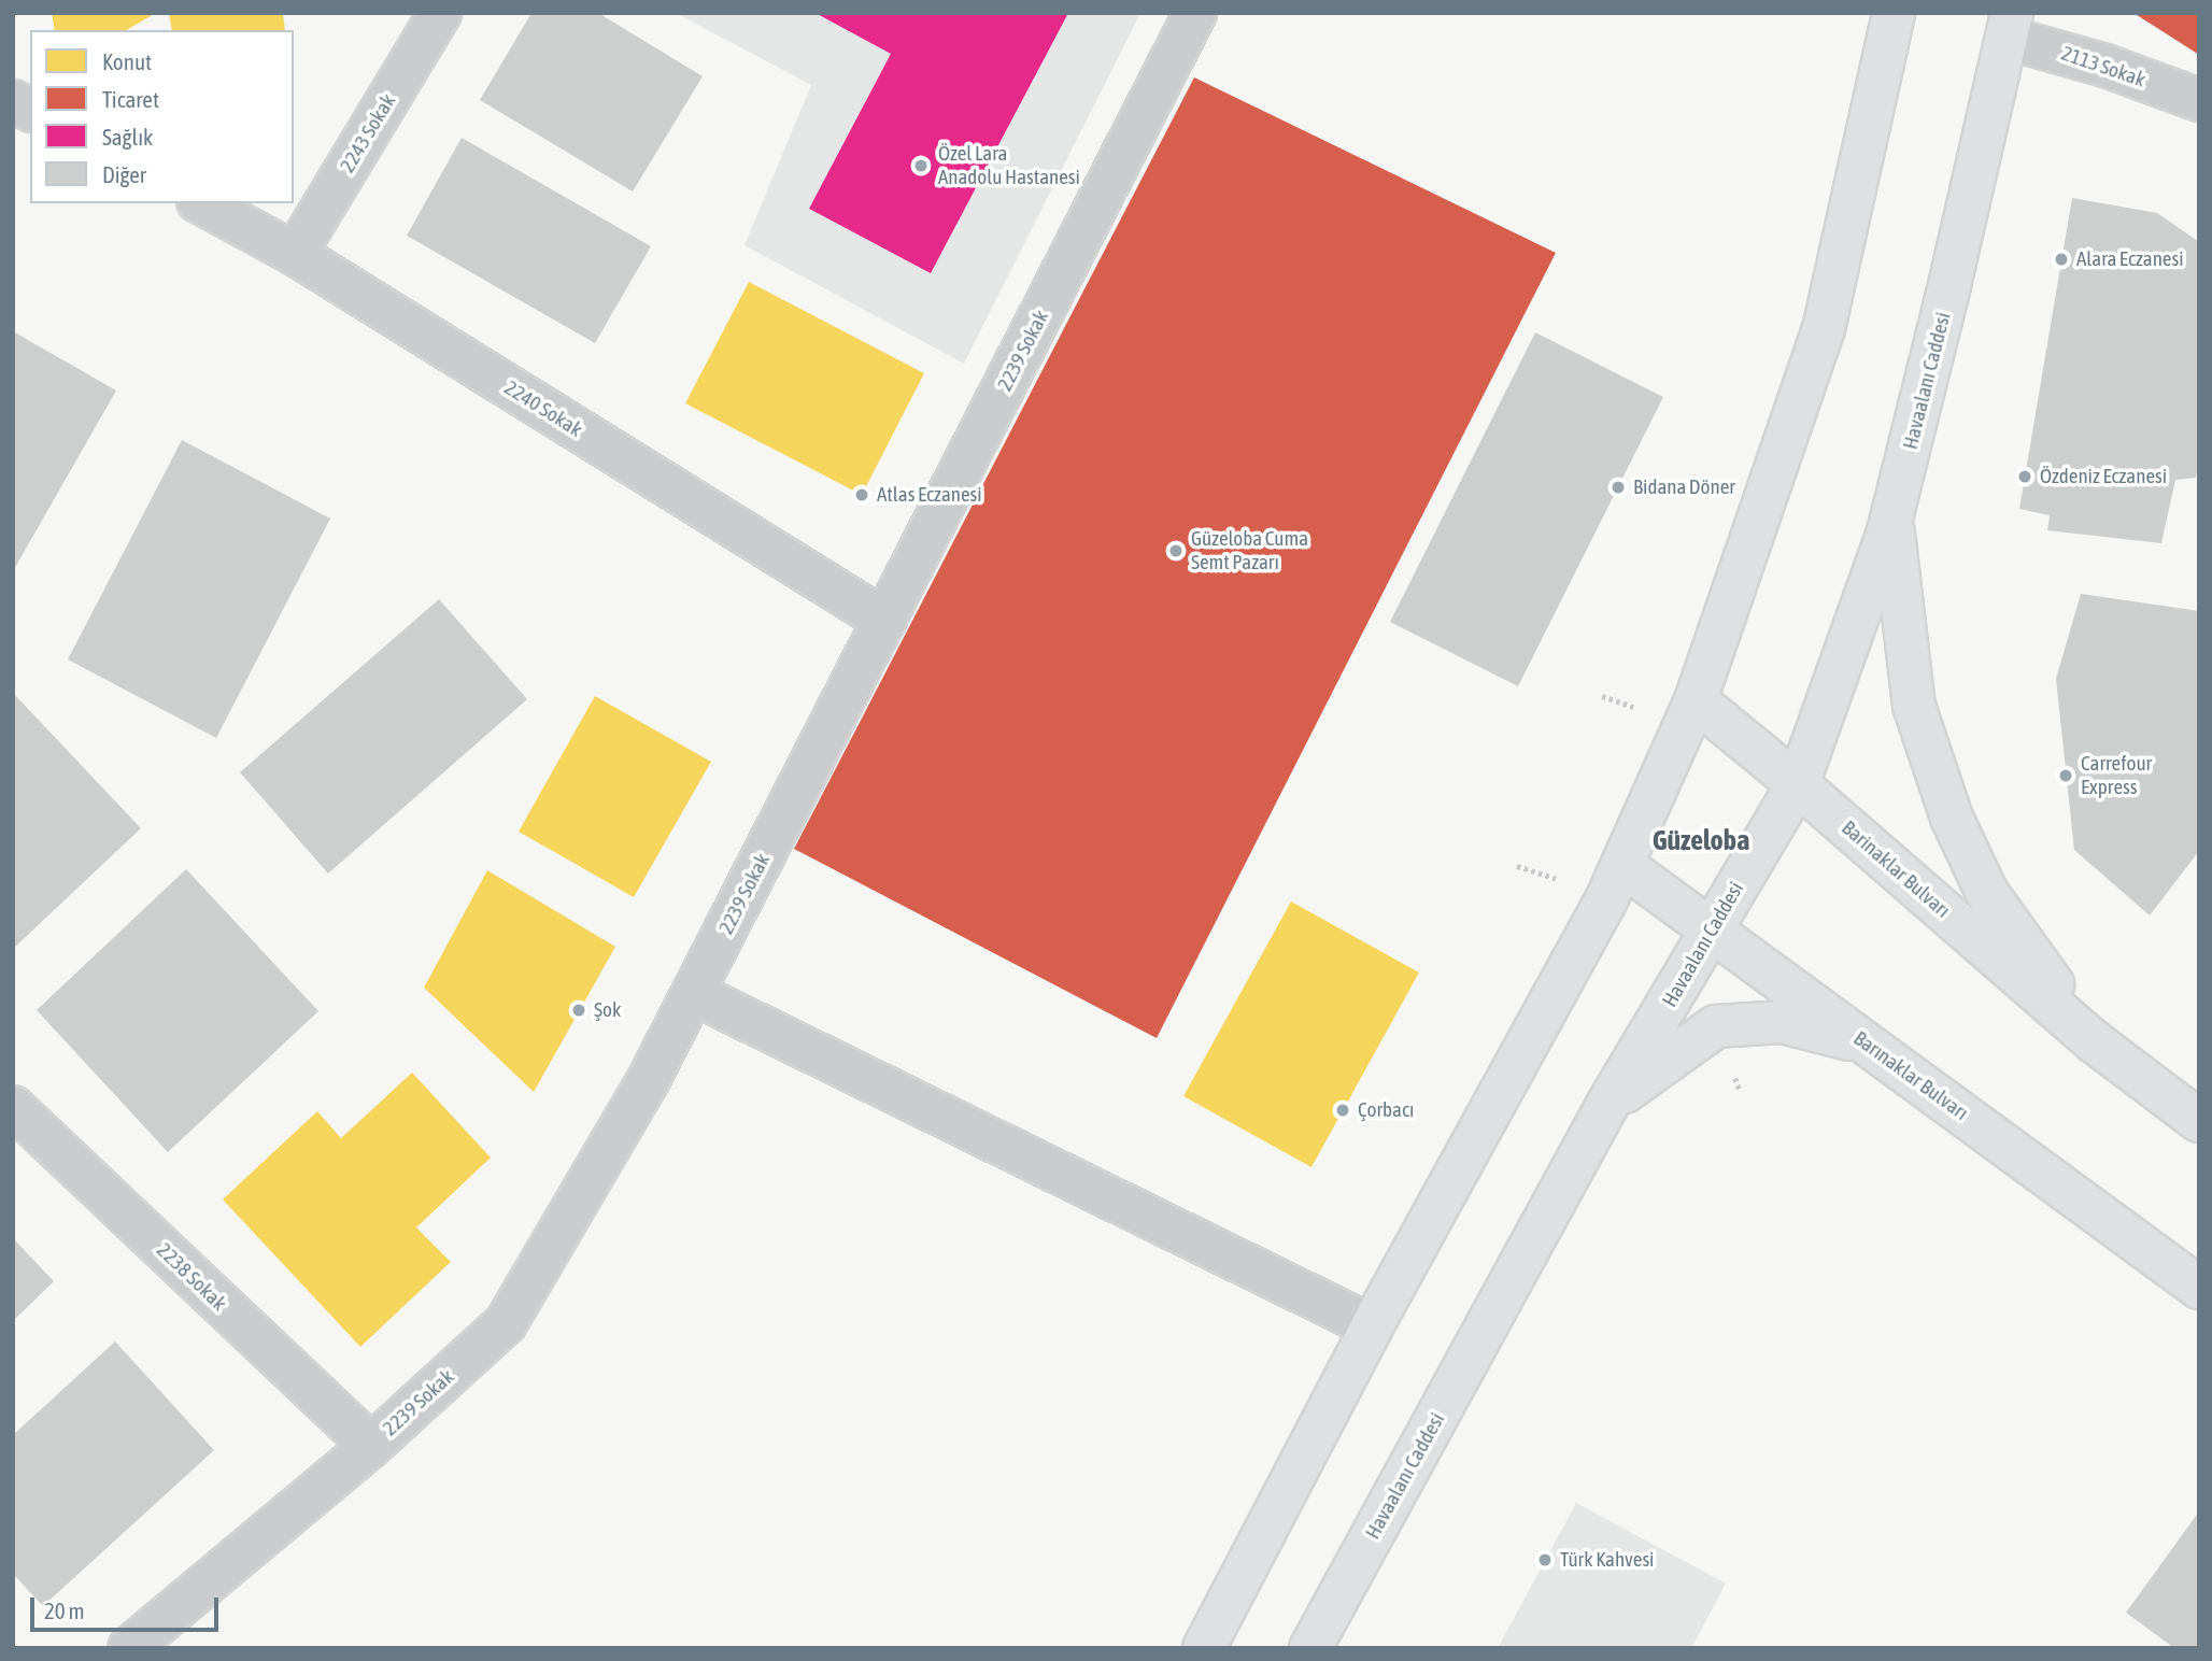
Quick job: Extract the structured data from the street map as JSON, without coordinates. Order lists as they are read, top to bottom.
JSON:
{
  "streets": {
    "main road": ["Havaalanı Caddesi", "Barinaklar Bulvarı", "Barınaklar Bulvarı"],
    "street": [
      "2113 Sokak",
      "2243 Sokak",
      "2239 Sokak",
      "2240 Sokak",
      "2238 Sokak"
    ]
  },
  "crossings": [
    ["2113 Sokak", "Havaalanı Caddesi"],
    ["2243 Sokak", "2240 Sokak"],
    ["2239 Sokak", "2240 Sokak"],
    ["2239 Sokak", "2238 Sokak"],
    ["Havaalanı Caddesi", "Barinaklar Bulvarı"],
    ["Havaalanı Caddesi", "Barınaklar Bulvarı"]
  ],
  "districts": ["Güzeloba"],
  "places": [
    "Özel Lara Anadolu Hastanesi",
    "Alara Eczanesi",
    "Özdeniz Eczanesi",
    "Bidana Döner",
    "Atlas Eczanesi",
    "Güzeloba Cuma Semt Pazarı",
    "Carrefour Express",
    "Şok",
    "Çorbacı",
    "Türk Kahvesi"
  ],
  "legend": [
    "Konut",
    "Ticaret",
    "Sağlık",
    "Diğer"
  ],
  "scale_bar": "20 m"
}
